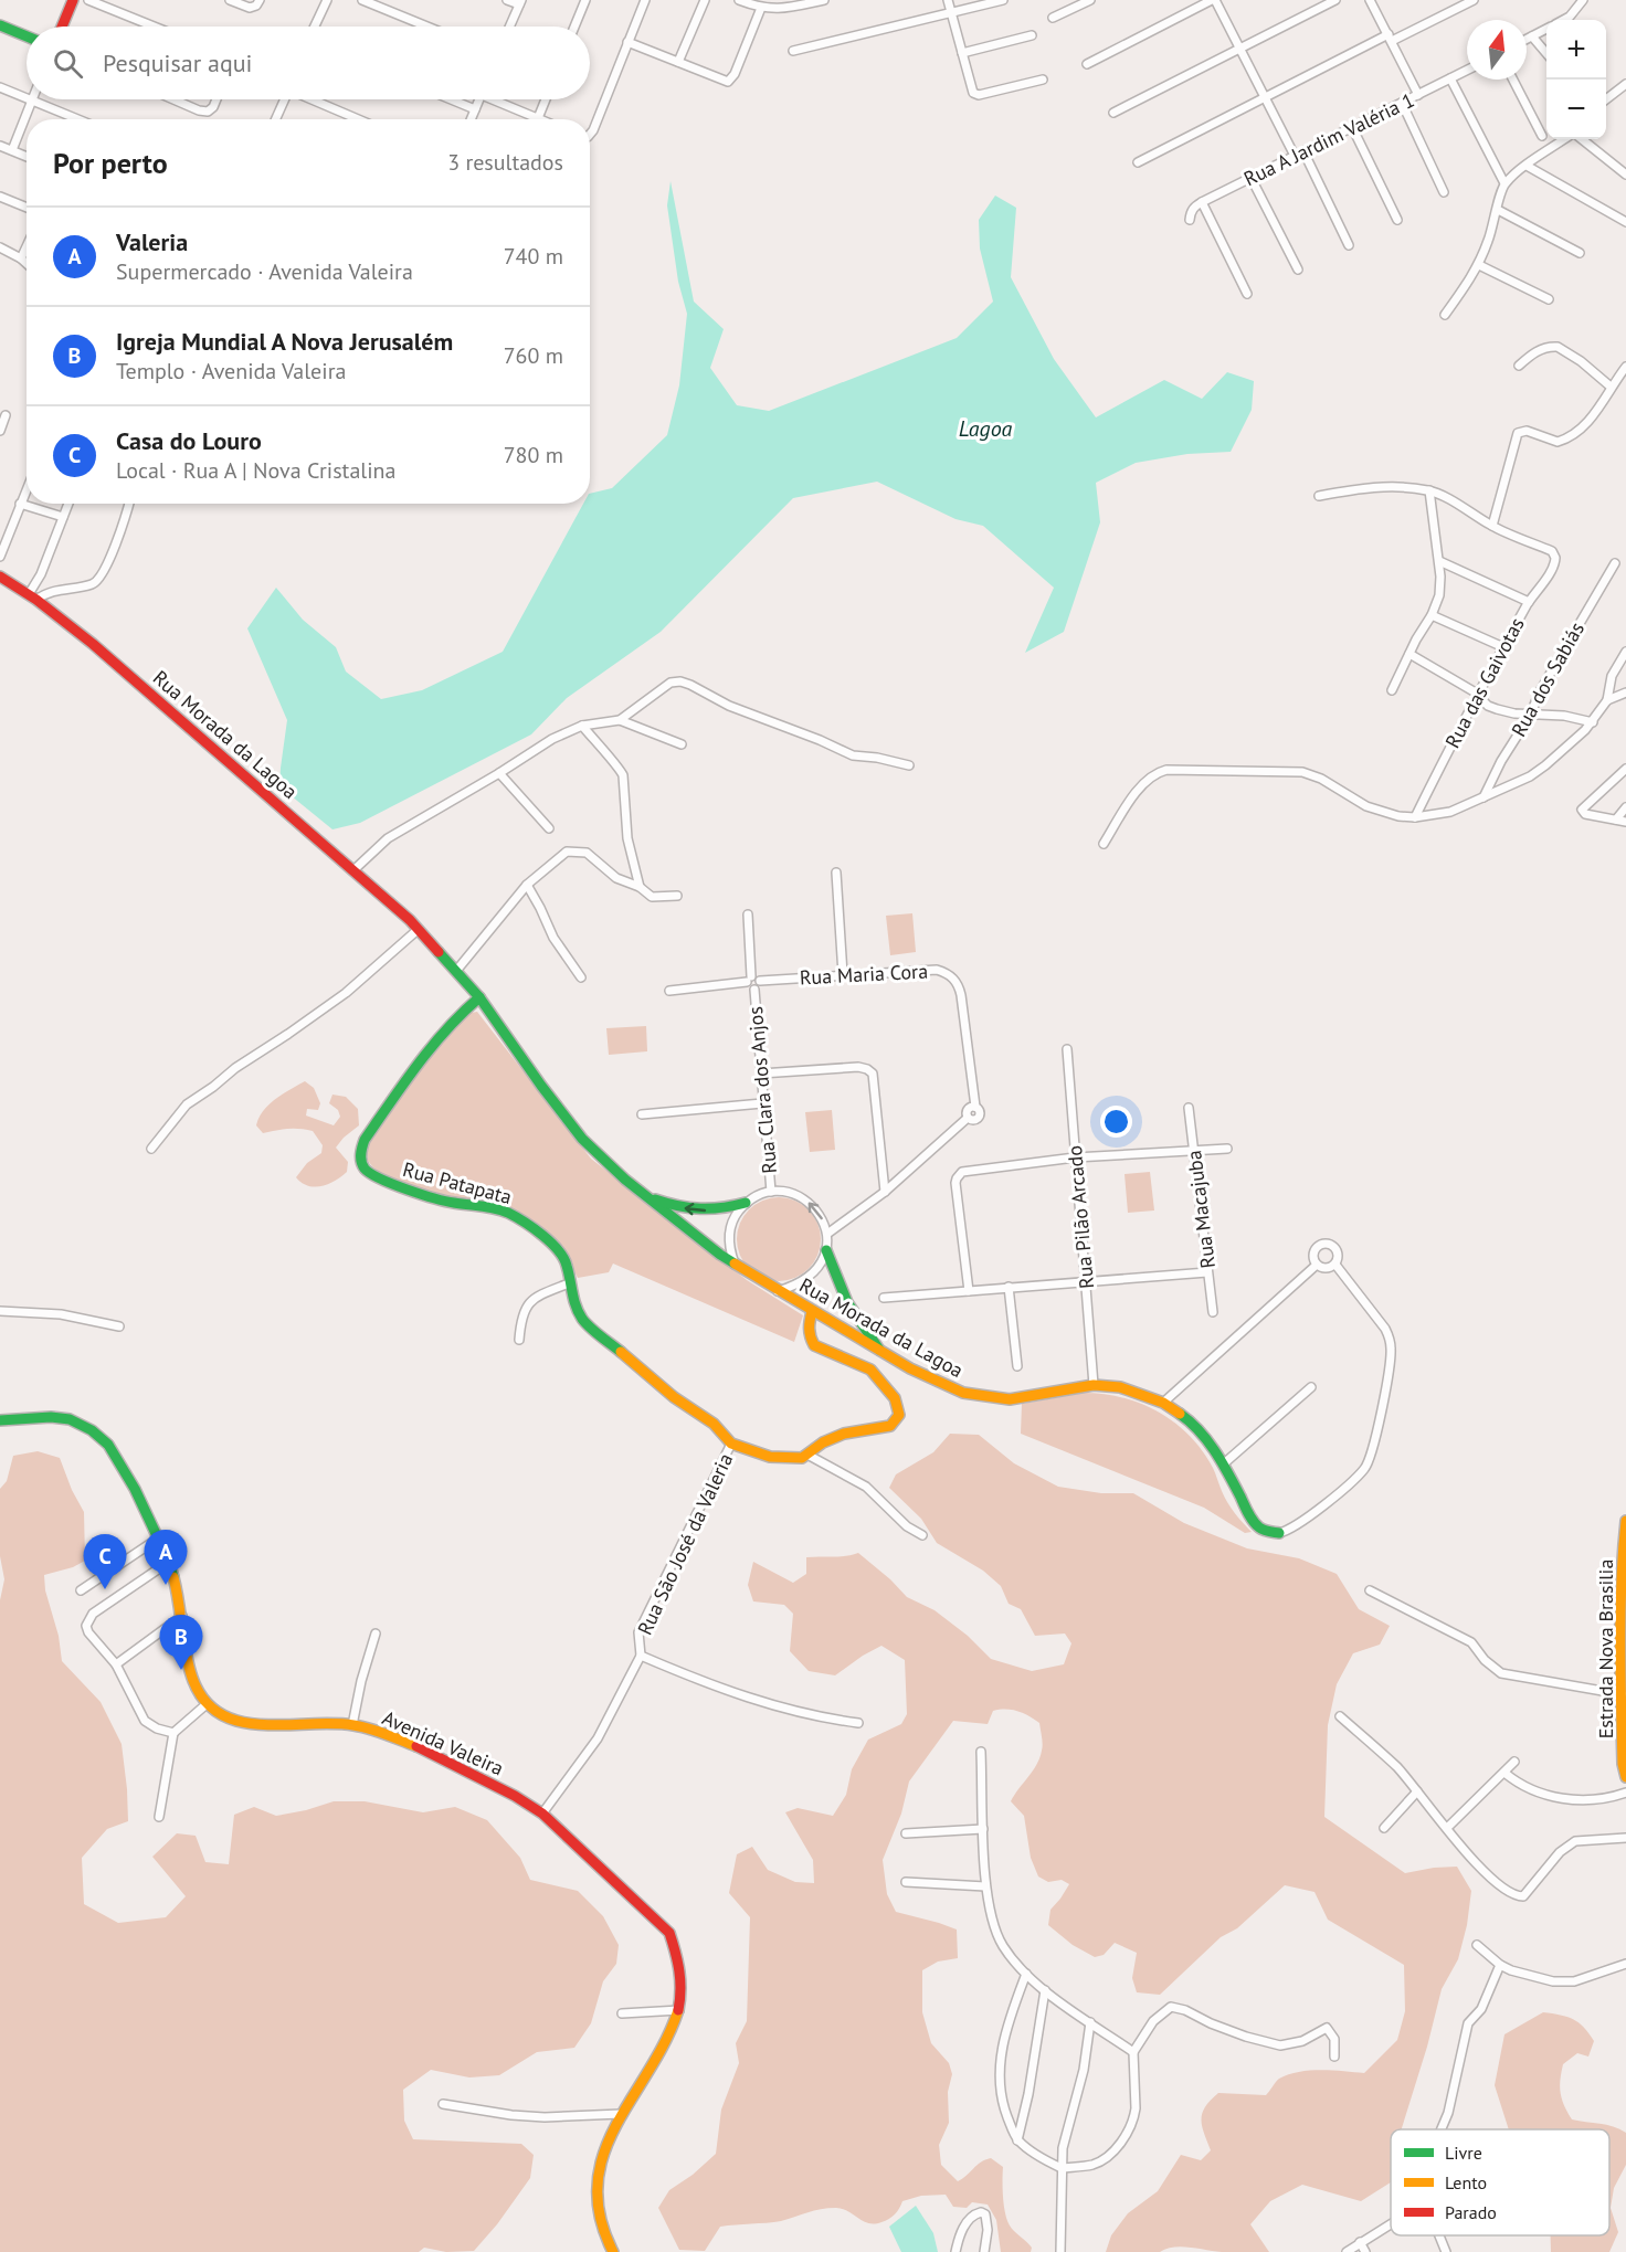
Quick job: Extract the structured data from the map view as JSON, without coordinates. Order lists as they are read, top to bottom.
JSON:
{
  "streets": {
    "street": [
      "Rua A Jardim Valéria 1",
      "Rua dos Sabiás",
      "Rua das Gaivotas",
      "Rua Morada da Lagoa",
      "Rua Maria Cora",
      "Rua Clara dos Anjos",
      "Rua Patapata",
      "Rua Macajuba",
      "Rua Pilão Arcado",
      "Rua São José da Valeria",
      "Estrada Nova Brasilia",
      "Avenida Valeira"
    ]
  },
  "crossings": [
    ["Rua Morada da Lagoa", "Rua Clara dos Anjos"],
    ["Rua Morada da Lagoa", "Rua Patapata"],
    ["Rua Morada da Lagoa", "Rua Pilão Arcado"],
    ["Rua Maria Cora", "Rua Clara dos Anjos"],
    ["Rua Patapata", "Rua São José da Valeria"],
    ["Rua São José da Valeria", "Avenida Valeira"]
  ],
  "water": ["Lagoa"],
  "legend": ["Livre", "Lento", "Parado"],
  "north": "top",
  "page": {
    "map_buttons": ["+", "−"],
    "search": "Pesquisar aqui",
    "heading": ["Por perto", "3 resultados"],
    "list": [
      {
        "mark": "A",
        "name": "Valeria",
        "note": "Supermercado · Avenida Valeira",
        "value": "740 m"
      },
      {
        "mark": "B",
        "name": "Igreja Mundial A Nova Jerusalém",
        "note": "Templo · Avenida Valeira",
        "value": "760 m"
      },
      {
        "mark": "C",
        "name": "Casa do Louro",
        "note": "Local · Rua A | Nova Cristalina",
        "value": "780 m"
      }
    ],
    "pins": ["A", "C", "B"]
  }
}
